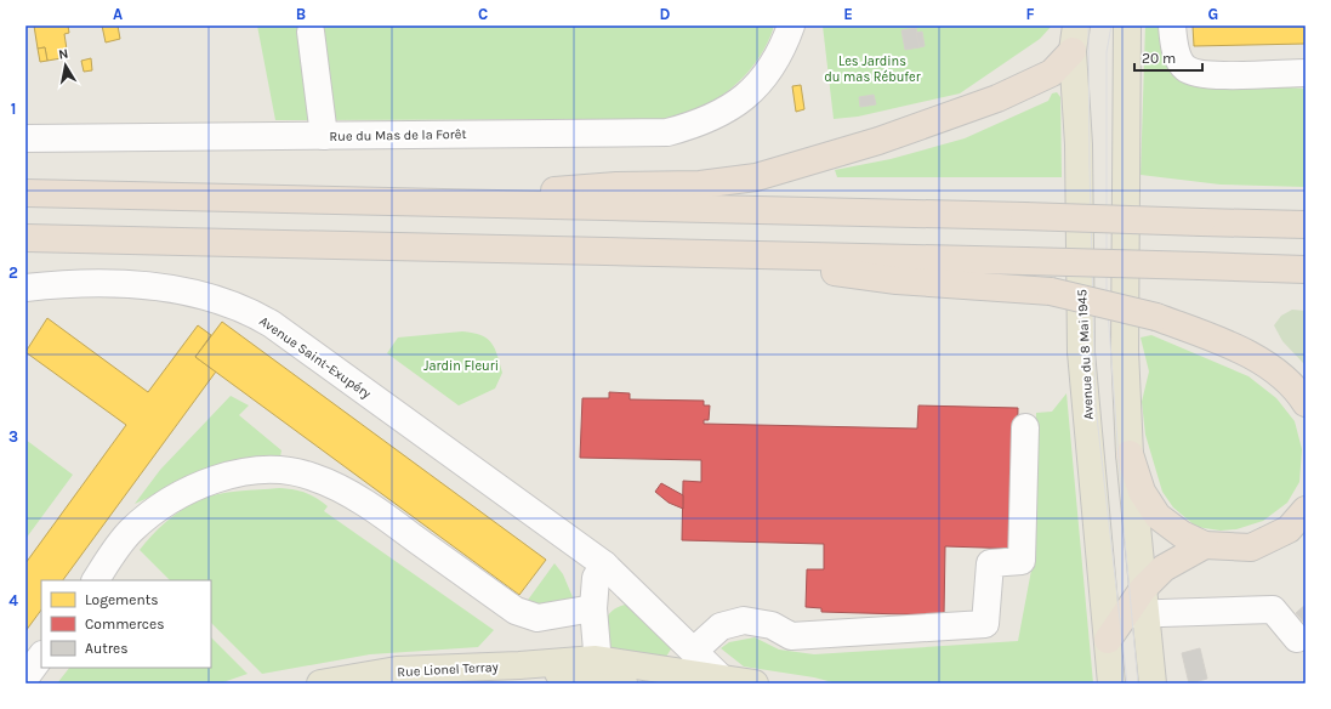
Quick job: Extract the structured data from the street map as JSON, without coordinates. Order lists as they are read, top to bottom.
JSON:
{
  "streets": {
    "main road": ["Avenue du 8 Mai 1945", "Rue Lionel Terray"],
    "street": ["Rue du Mas de la Forêt", "Avenue Saint-Exupéry"]
  },
  "crossings": [
    ["Avenue Saint-Exupéry", "Rue Lionel Terray"]
  ],
  "parks": ["Les Jardins du mas Rébufer", "Jardin Fleuri"],
  "legend": ["Logements", "Commerces", "Autres"],
  "scale_bar": "20 m",
  "north": "top",
  "grid": {
    "columns": [
      "A",
      "B",
      "C",
      "D",
      "E",
      "F",
      "G"
    ],
    "rows": [
      "1",
      "2",
      "3",
      "4"
    ]
  }
}
